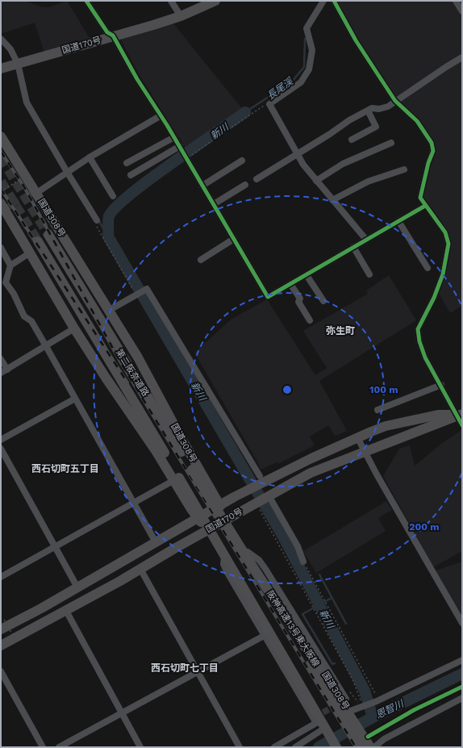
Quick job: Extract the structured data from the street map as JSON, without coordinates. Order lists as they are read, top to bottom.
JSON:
{
  "streets": {
    "highway": [
      "国道170号",
      "国道308号",
      "第二阪奈道路",
      "阪神高速13号東大阪線"
    ]
  },
  "crossings": [
    ["国道170号", "国道308号"],
    ["国道170号", "第二阪奈道路"],
    ["国道170号", "阪神高速13号東大阪線"],
    ["国道308号", "第二阪奈道路"],
    ["国道308号", "阪神高速13号東大阪線"],
    ["第二阪奈道路", "阪神高速13号東大阪線"]
  ],
  "districts": ["弥生町", "西石切町五丁目", "西石切町七丁目"],
  "water": ["長尾渓", "新川", "恩智川"],
  "rings": ["100 m", "200 m"]
}
